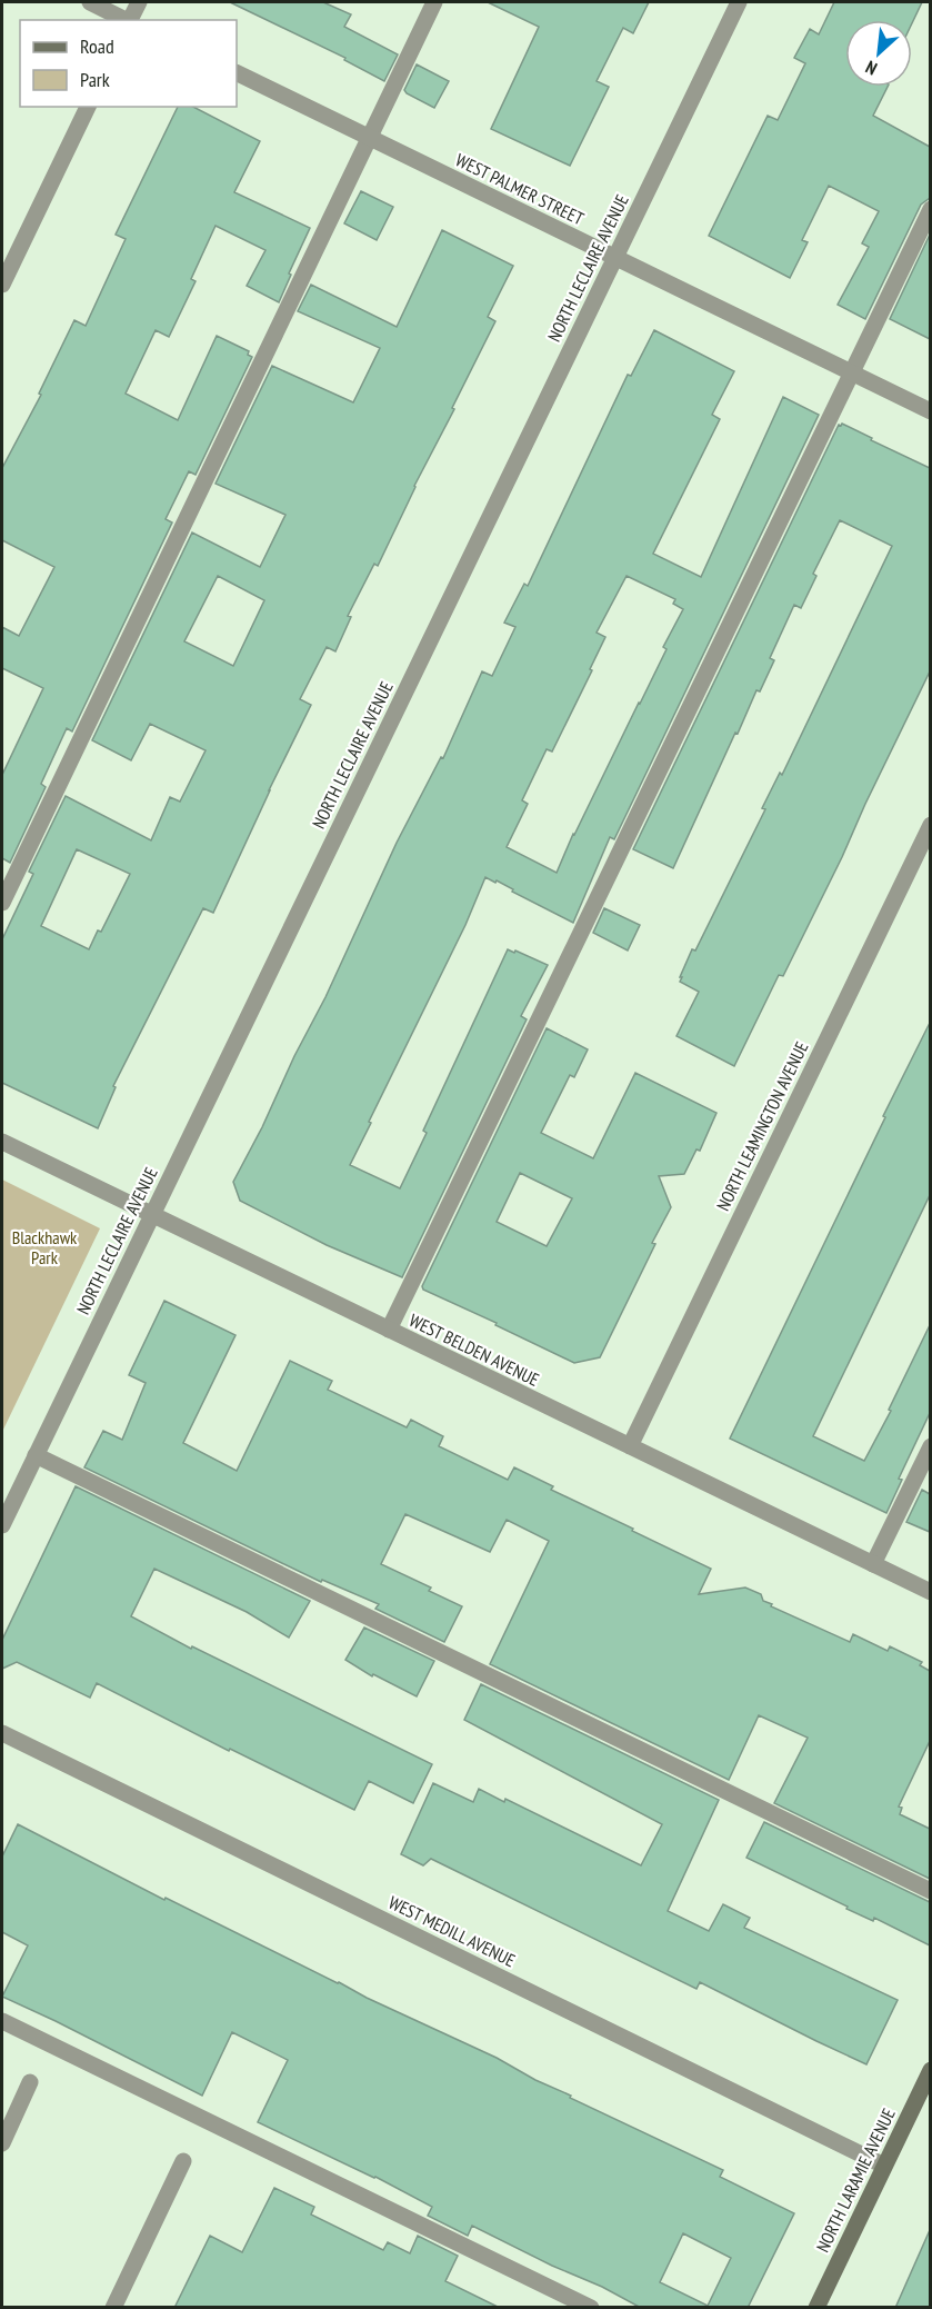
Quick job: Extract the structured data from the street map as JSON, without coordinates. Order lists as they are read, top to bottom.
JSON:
{
  "streets": {
    "street": [
      "WEST PALMER STREET",
      "NORTH LECLAIRE AVENUE",
      "NORTH LEAMINGTON AVENUE",
      "WEST BELDEN AVENUE",
      "WEST MEDILL AVENUE",
      "NORTH LARAMIE AVENUE"
    ]
  },
  "crossings": [
    ["WEST PALMER STREET", "NORTH LECLAIRE AVENUE"],
    ["NORTH LECLAIRE AVENUE", "WEST BELDEN AVENUE"],
    ["NORTH LEAMINGTON AVENUE", "WEST BELDEN AVENUE"],
    ["WEST MEDILL AVENUE", "NORTH LARAMIE AVENUE"]
  ],
  "parks": ["Blackhawk Park"],
  "legend": ["Road", "Park"],
  "north": "bottom left"
}
